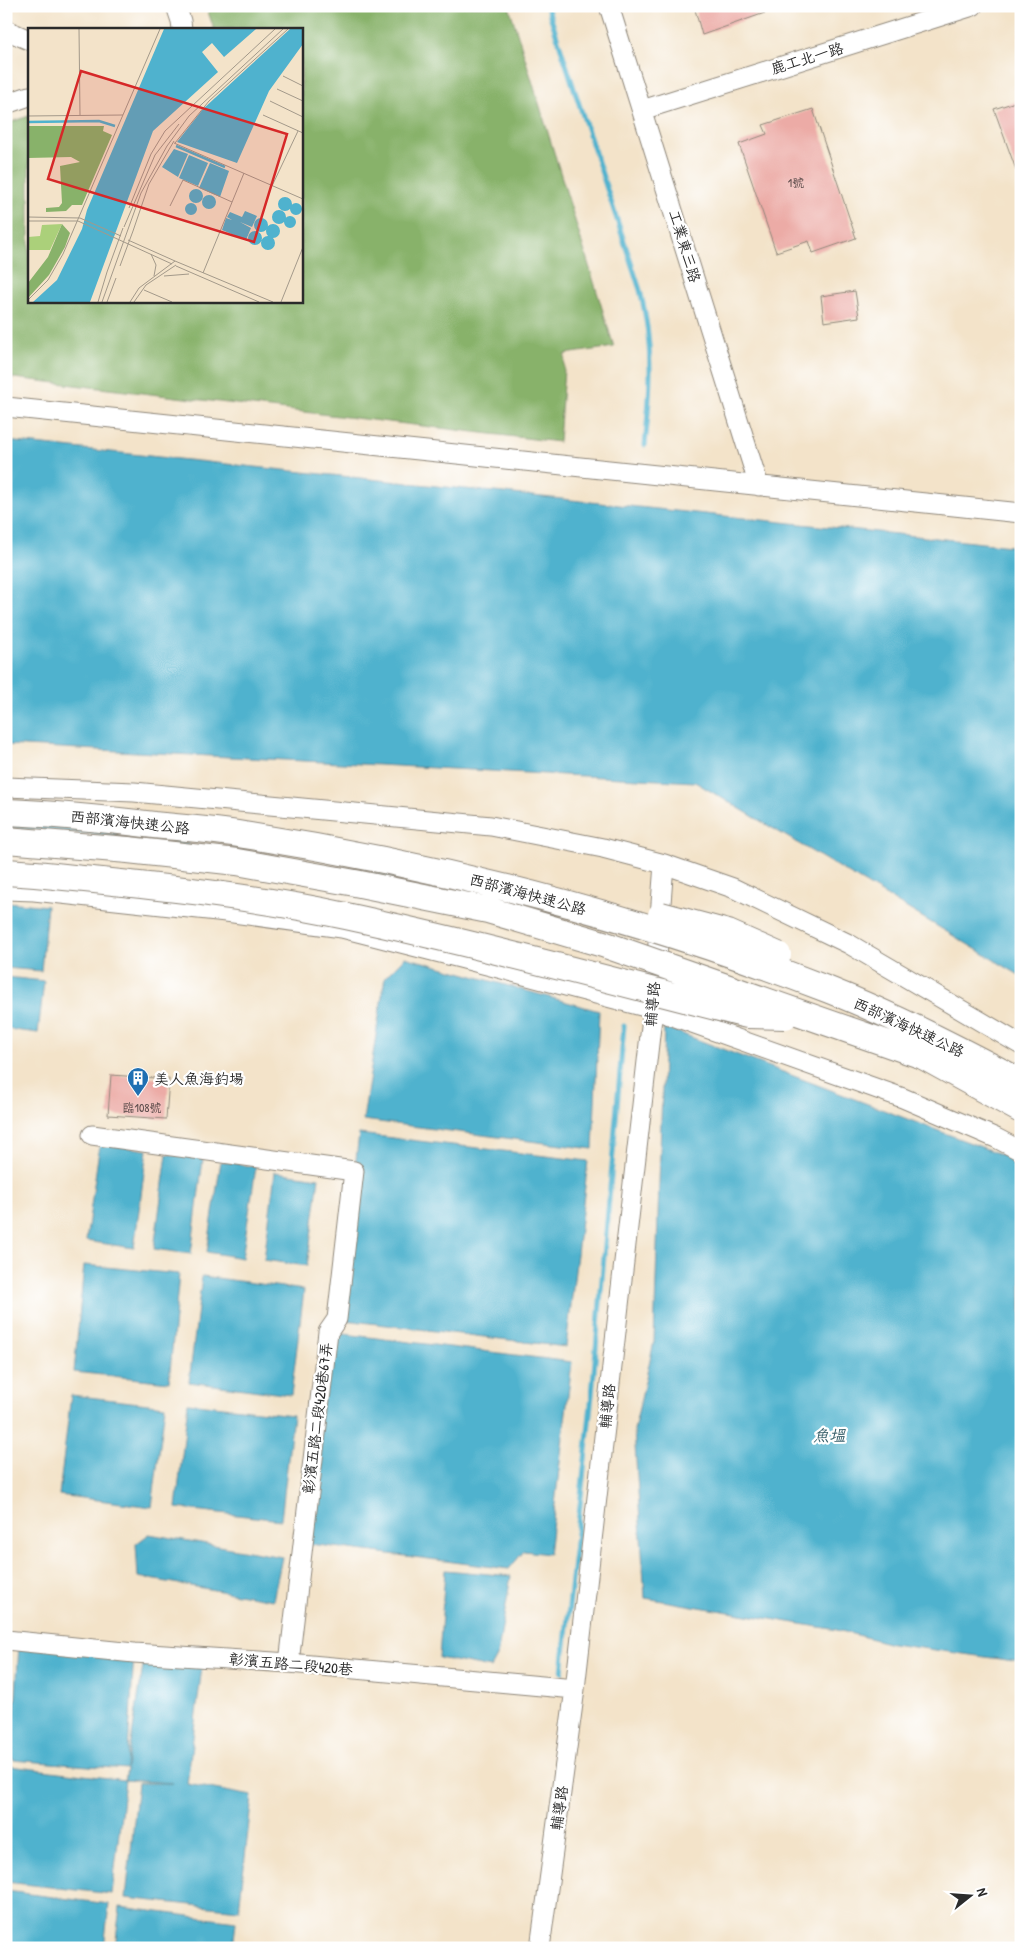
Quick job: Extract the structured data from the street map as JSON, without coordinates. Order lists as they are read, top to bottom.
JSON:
{
  "streets": {
    "highway": ["西部濱海快速公路"],
    "street": [
      "鹿工北一路",
      "工業東三路",
      "輔導路",
      "彰濱五路二段420巷67弄",
      "彰濱五路二段420巷"
    ]
  },
  "crossings": [
    ["鹿工北一路", "工業東三路"],
    ["輔導路", "彰濱五路二段420巷"],
    ["彰濱五路二段420巷67弄", "彰濱五路二段420巷"]
  ],
  "water": ["魚塭"],
  "places": {
    "building": ["美人魚海釣場"]
  },
  "house_numbers": ["1號", "臨108號"],
  "north": "right"
}
